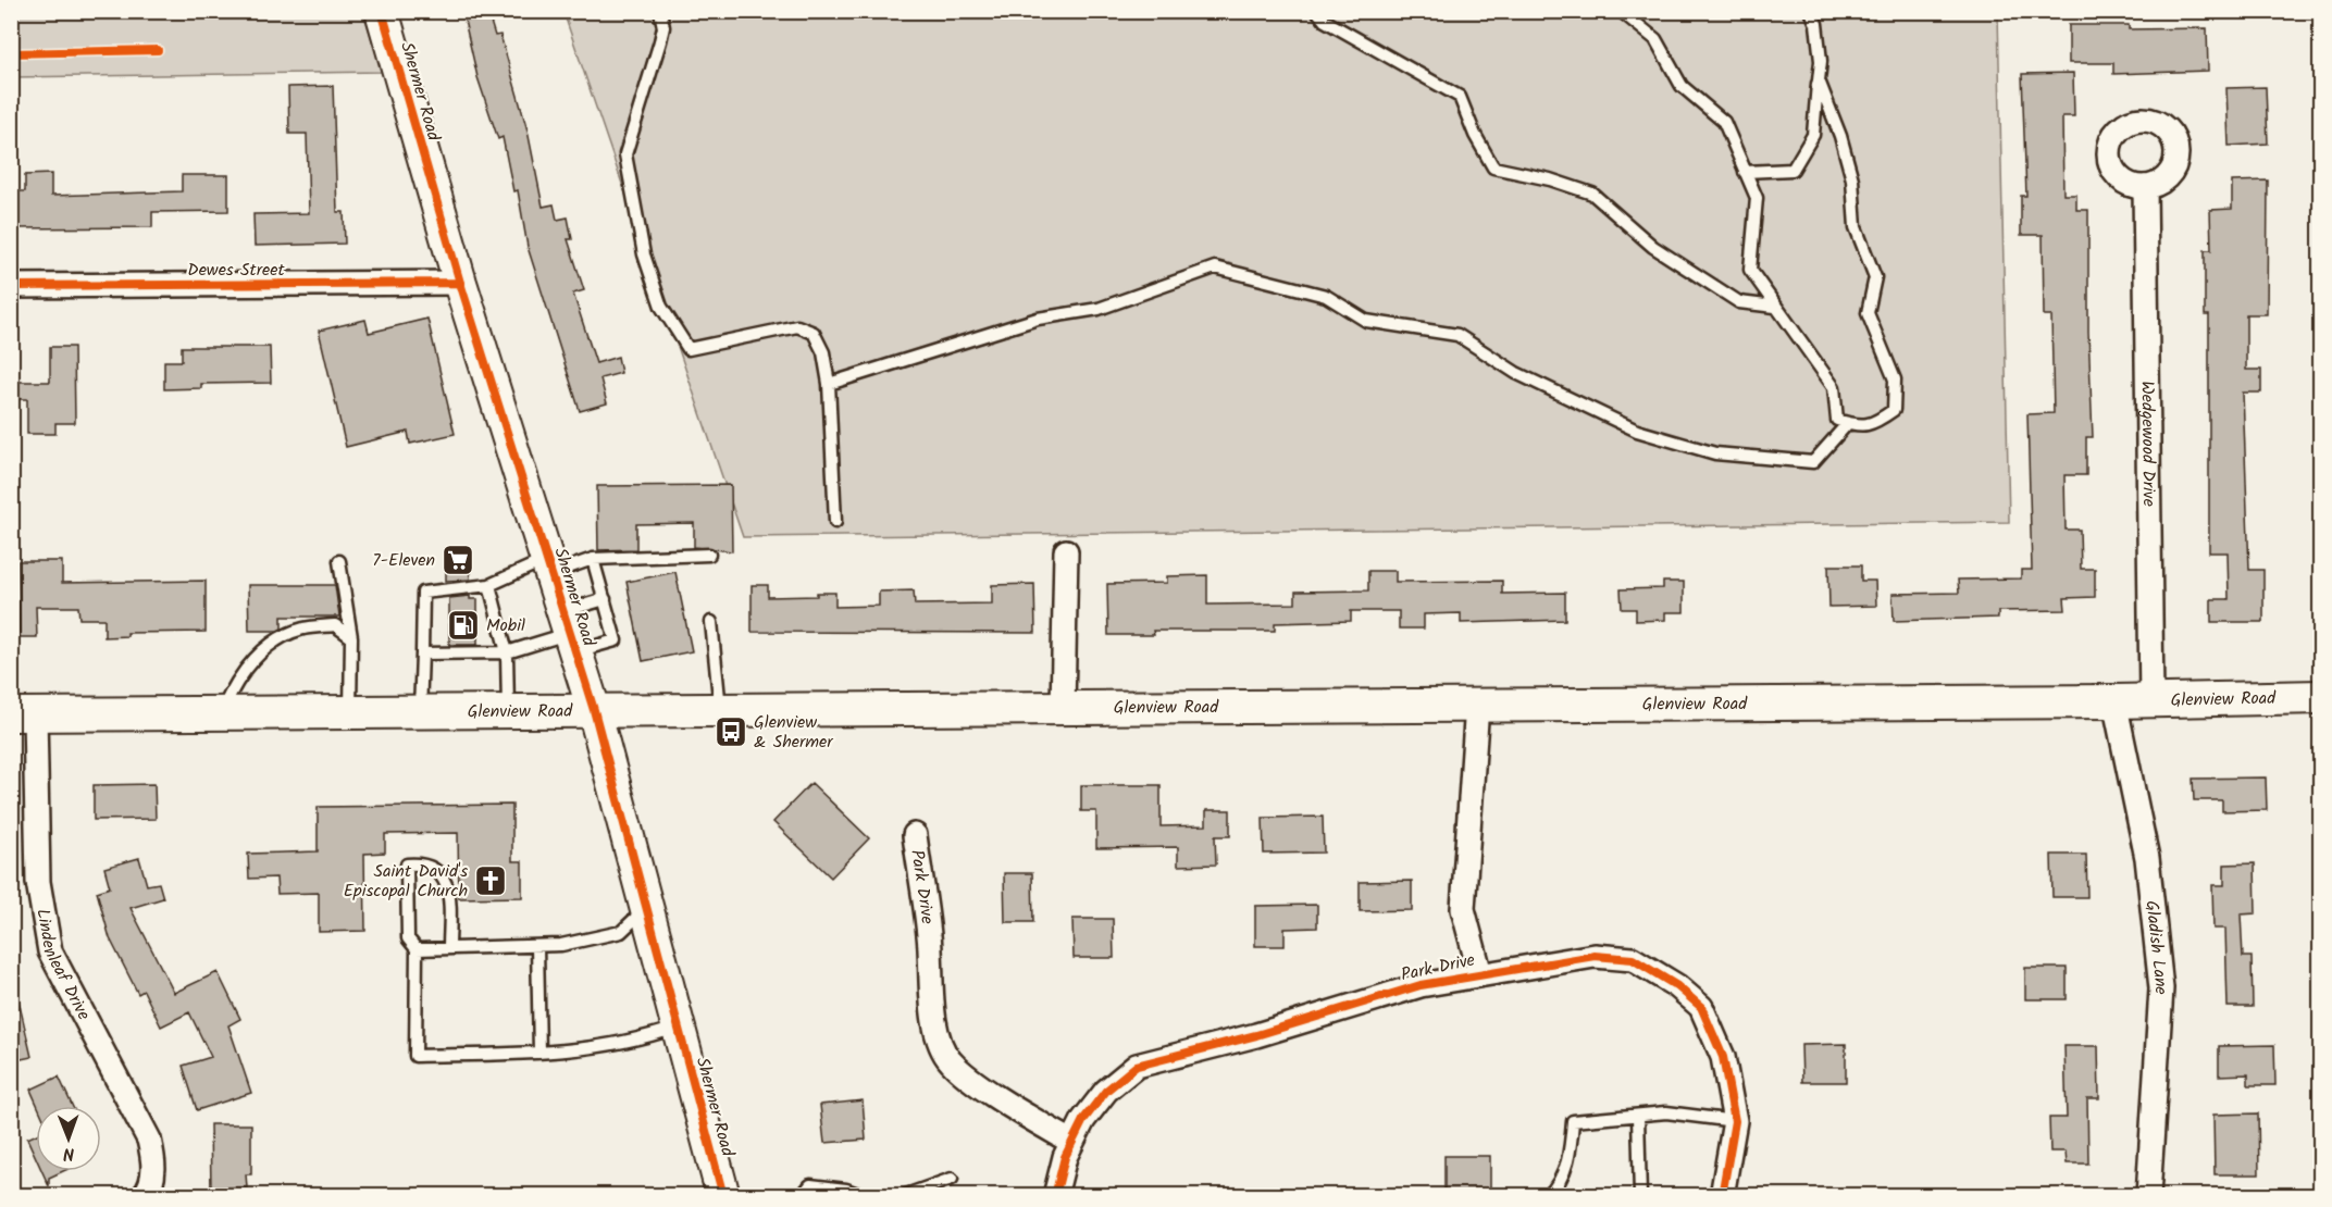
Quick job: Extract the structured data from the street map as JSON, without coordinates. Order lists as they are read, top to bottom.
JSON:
{
  "streets": {
    "main road": ["Shermer Road", "Glenview Road"],
    "street": [
      "Dewes Street",
      "Wedgewood Drive",
      "Park Drive",
      "Gladish Lane",
      "Lindenleaf Drive"
    ]
  },
  "crossings": [
    ["Shermer Road", "Dewes Street"],
    ["Shermer Road", "Glenview Road"],
    ["Wedgewood Drive", "Glenview Road"],
    ["Glenview Road", "Park Drive"],
    ["Glenview Road", "Gladish Lane"],
    ["Glenview Road", "Lindenleaf Drive"]
  ],
  "places": {
    "supermarket": ["7-Eleven"],
    "fuel station": ["Mobil"],
    "bus stop": ["Glenview & Shermer"],
    "church": ["Saint David's Episcopal Church"]
  },
  "north": "bottom"
}
